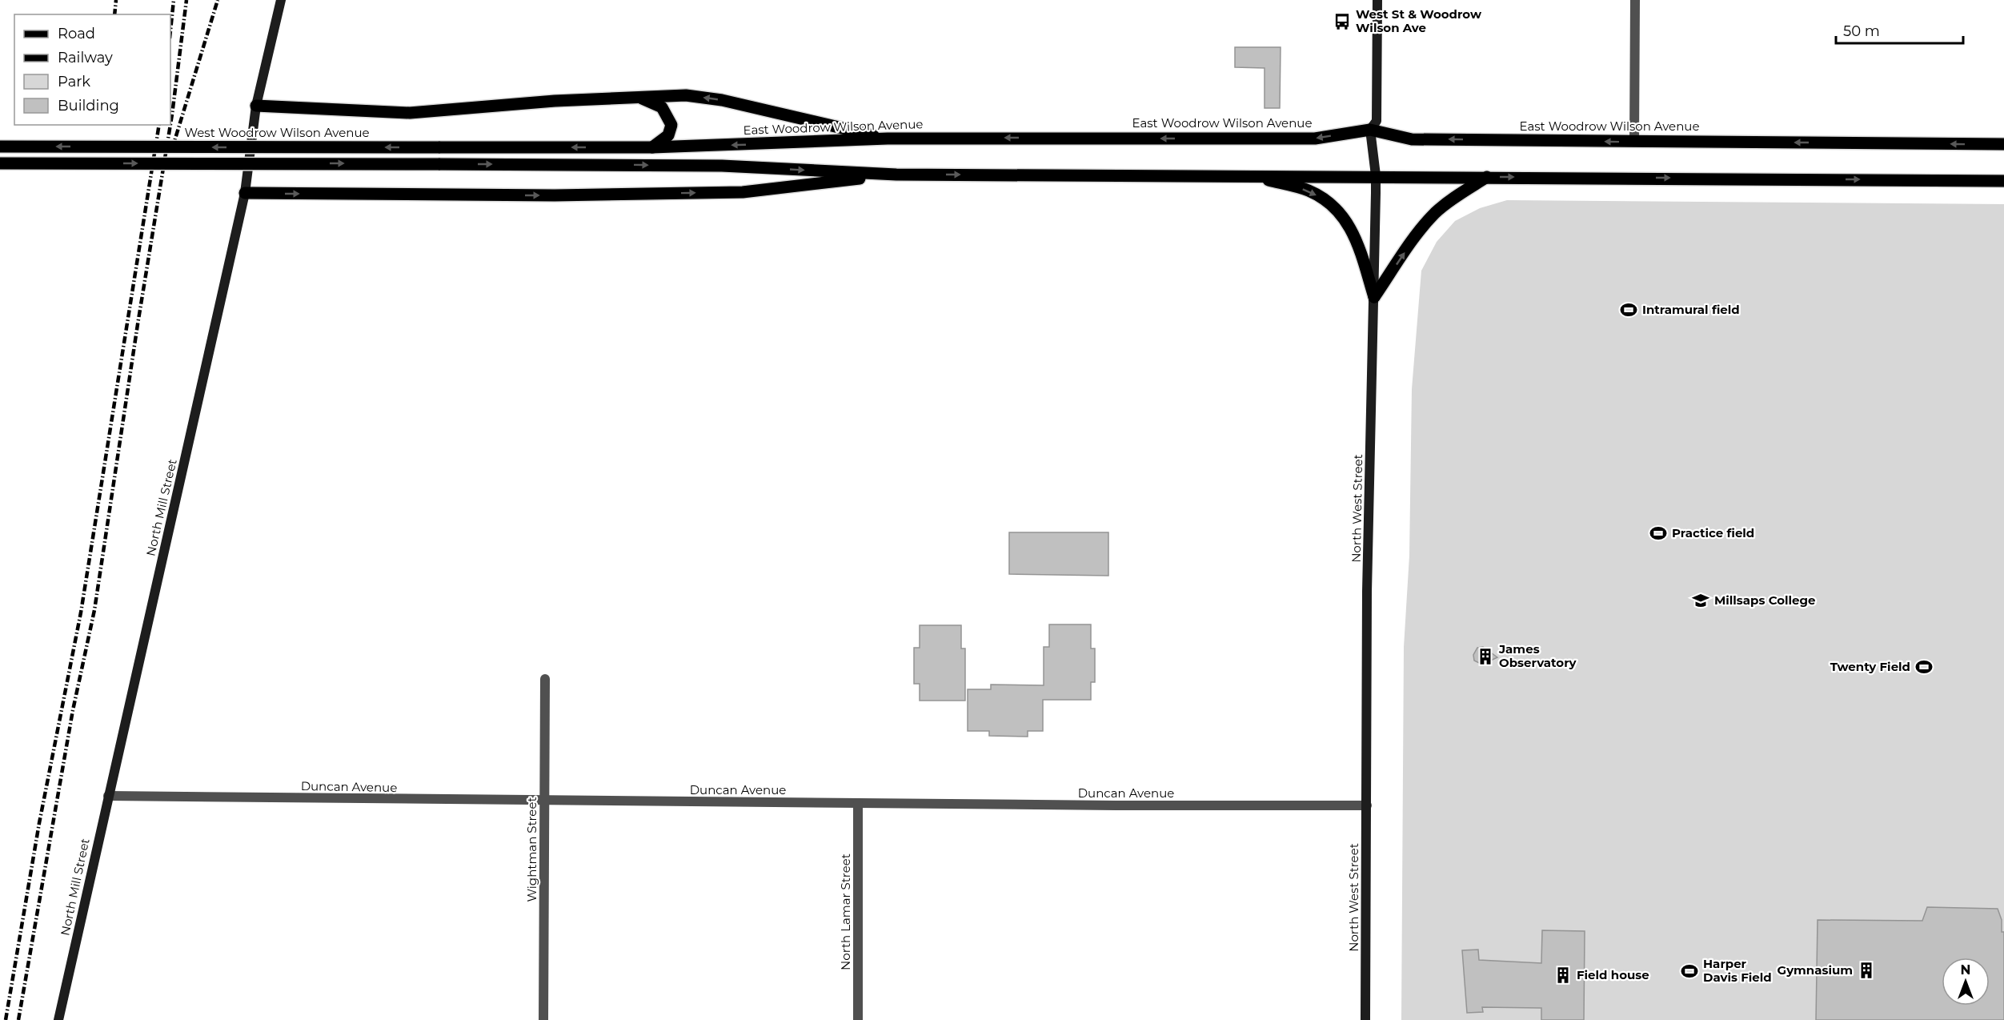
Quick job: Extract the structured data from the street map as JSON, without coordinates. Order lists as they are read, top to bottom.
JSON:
{
  "streets": {
    "main road": ["East Woodrow Wilson Avenue", "West Woodrow Wilson Avenue"],
    "street": [
      "North Mill Street",
      "North West Street",
      "Duncan Avenue",
      "Wightman Street",
      "North Lamar Street"
    ]
  },
  "crossings": [
    ["East Woodrow Wilson Avenue", "West Woodrow Wilson Avenue"],
    ["East Woodrow Wilson Avenue", "North West Street"],
    ["North Mill Street", "Duncan Avenue"],
    ["North West Street", "Duncan Avenue"],
    ["Duncan Avenue", "Wightman Street"],
    ["Duncan Avenue", "North Lamar Street"]
  ],
  "places": {
    "bus stop": ["West St & Woodrow Wilson Ave"],
    "sports": [
      "Intramural field",
      "Practice field",
      "Twenty Field",
      "Harper Davis Field"
    ],
    "school or university": ["Millsaps College"],
    "building": ["James Observatory", "Gymnasium", "Field house"]
  },
  "legend": [
    "Road",
    "Railway",
    "Park",
    "Building"
  ],
  "scale_bar": "50 m",
  "north": "top"
}
